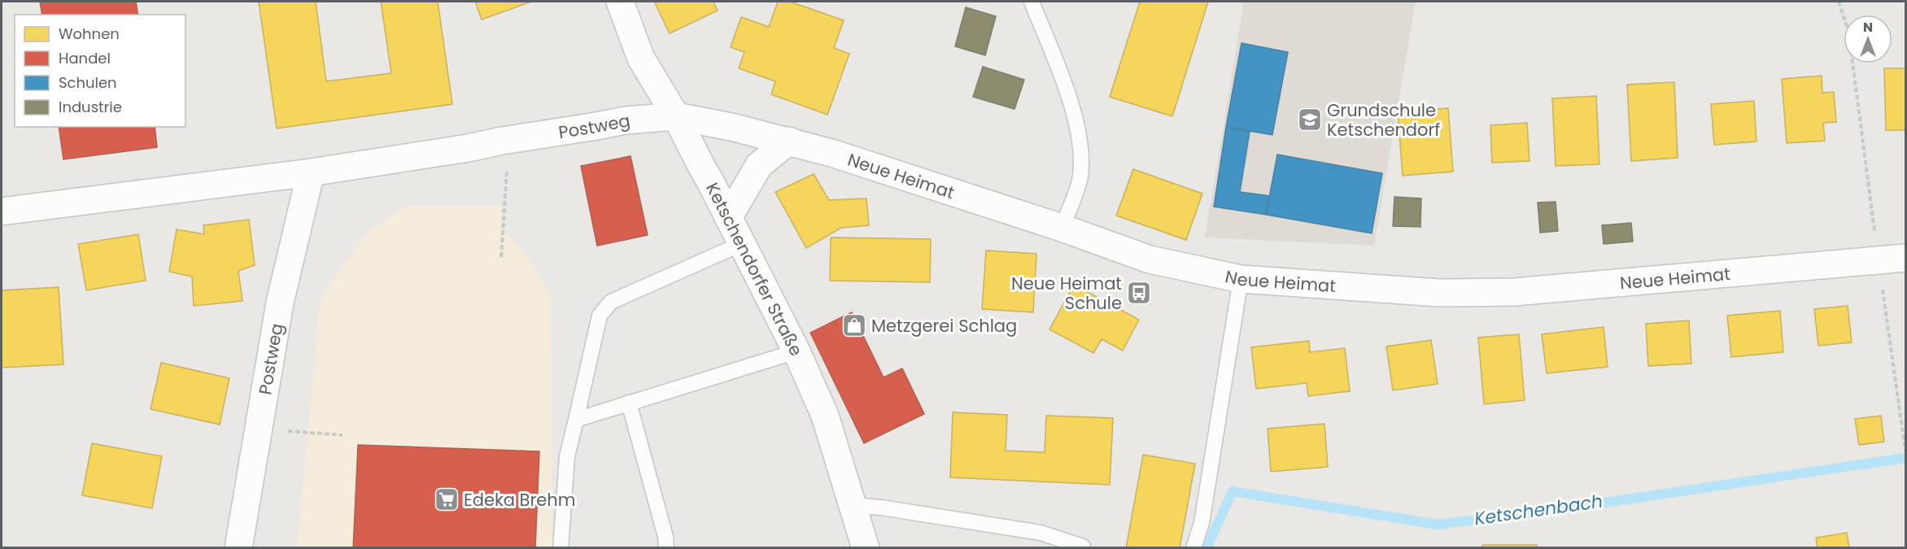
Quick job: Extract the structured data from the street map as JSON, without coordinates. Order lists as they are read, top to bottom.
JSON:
{
  "streets": {
    "street": ["Postweg", "Neue Heimat", "Ketschendorfer Straße"]
  },
  "crossings": [
    ["Postweg", "Neue Heimat"],
    ["Postweg", "Ketschendorfer Straße"],
    ["Neue Heimat", "Ketschendorfer Straße"]
  ],
  "water": ["Ketschenbach"],
  "places": {
    "school or university": ["Grundschule Ketschendorf"],
    "bus stop": ["Neue Heimat Schule"],
    "shop": ["Metzgerei Schlag"],
    "supermarket": ["Edeka Brehm"]
  },
  "legend": [
    "Wohnen",
    "Handel",
    "Schulen",
    "Industrie"
  ],
  "north": "top"
}
